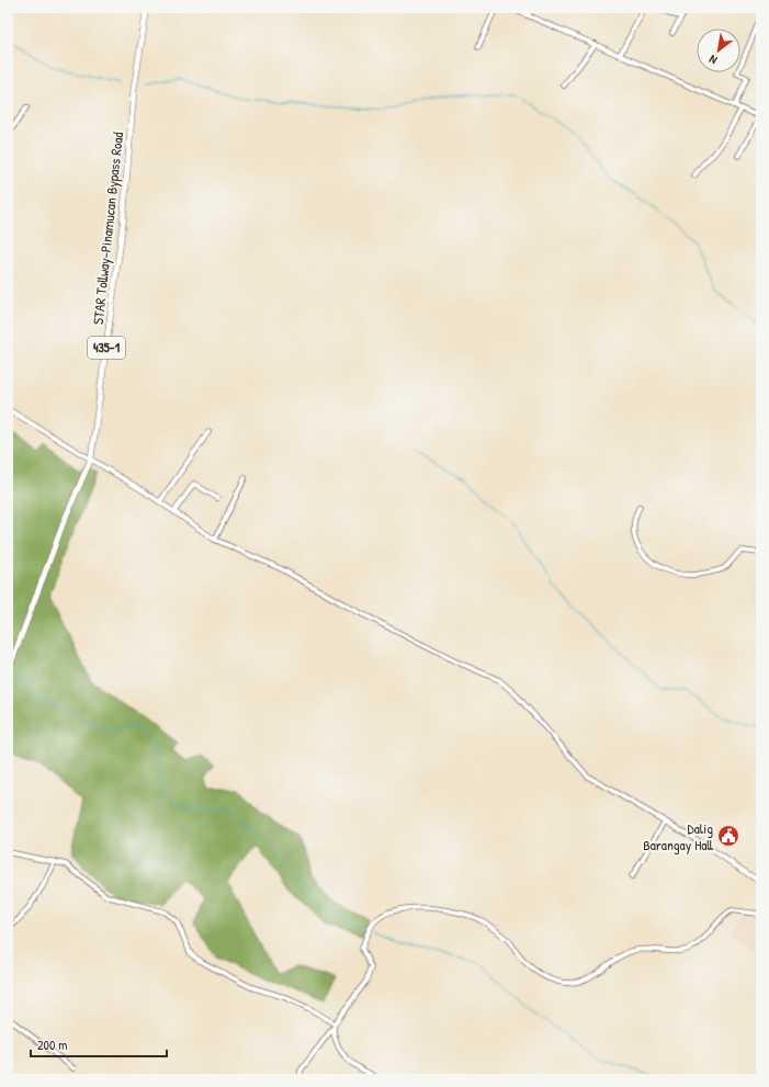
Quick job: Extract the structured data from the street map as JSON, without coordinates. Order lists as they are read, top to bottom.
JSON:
{
  "streets": {
    "main road": ["STAR Tollway-Pinamucan Bypass Road", "435-1"]
  },
  "places": {
    "public building": ["Dalig Barangay Hall"]
  },
  "scale_bar": "200 m",
  "north": "bottom left"
}
